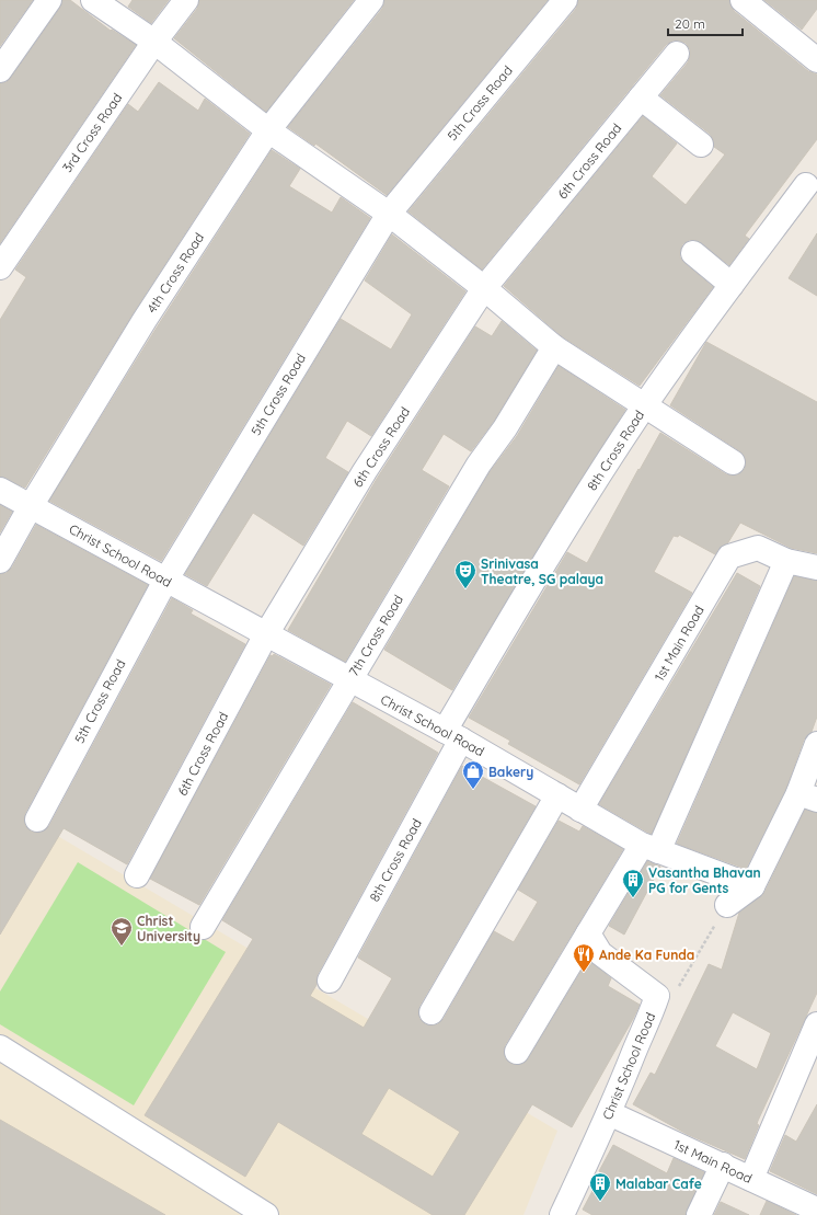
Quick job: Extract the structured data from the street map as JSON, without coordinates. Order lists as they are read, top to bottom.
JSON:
{
  "streets": {
    "street": [
      "5th Cross Road",
      "3rd Cross Road",
      "6th Cross Road",
      "4th Cross Road",
      "8th Cross Road",
      "Christ School Road",
      "7th Cross Road",
      "1st Main Road"
    ]
  },
  "crossings": [
    ["5th Cross Road", "Christ School Road"],
    ["6th Cross Road", "Christ School Road"],
    ["4th Cross Road", "Christ School Road"],
    ["8th Cross Road", "Christ School Road"],
    ["Christ School Road", "7th Cross Road"],
    ["Christ School Road", "1st Main Road"]
  ],
  "places": {
    "theatre": ["Srinivasa Theatre, SG palaya"],
    "shop": ["Bakery"],
    "building": ["Vasantha Bhavan PG for Gents", "Malabar Cafe"],
    "school or university": ["Christ University"],
    "restaurant": ["Ande Ka Funda"]
  },
  "scale_bar": "20 m"
}
